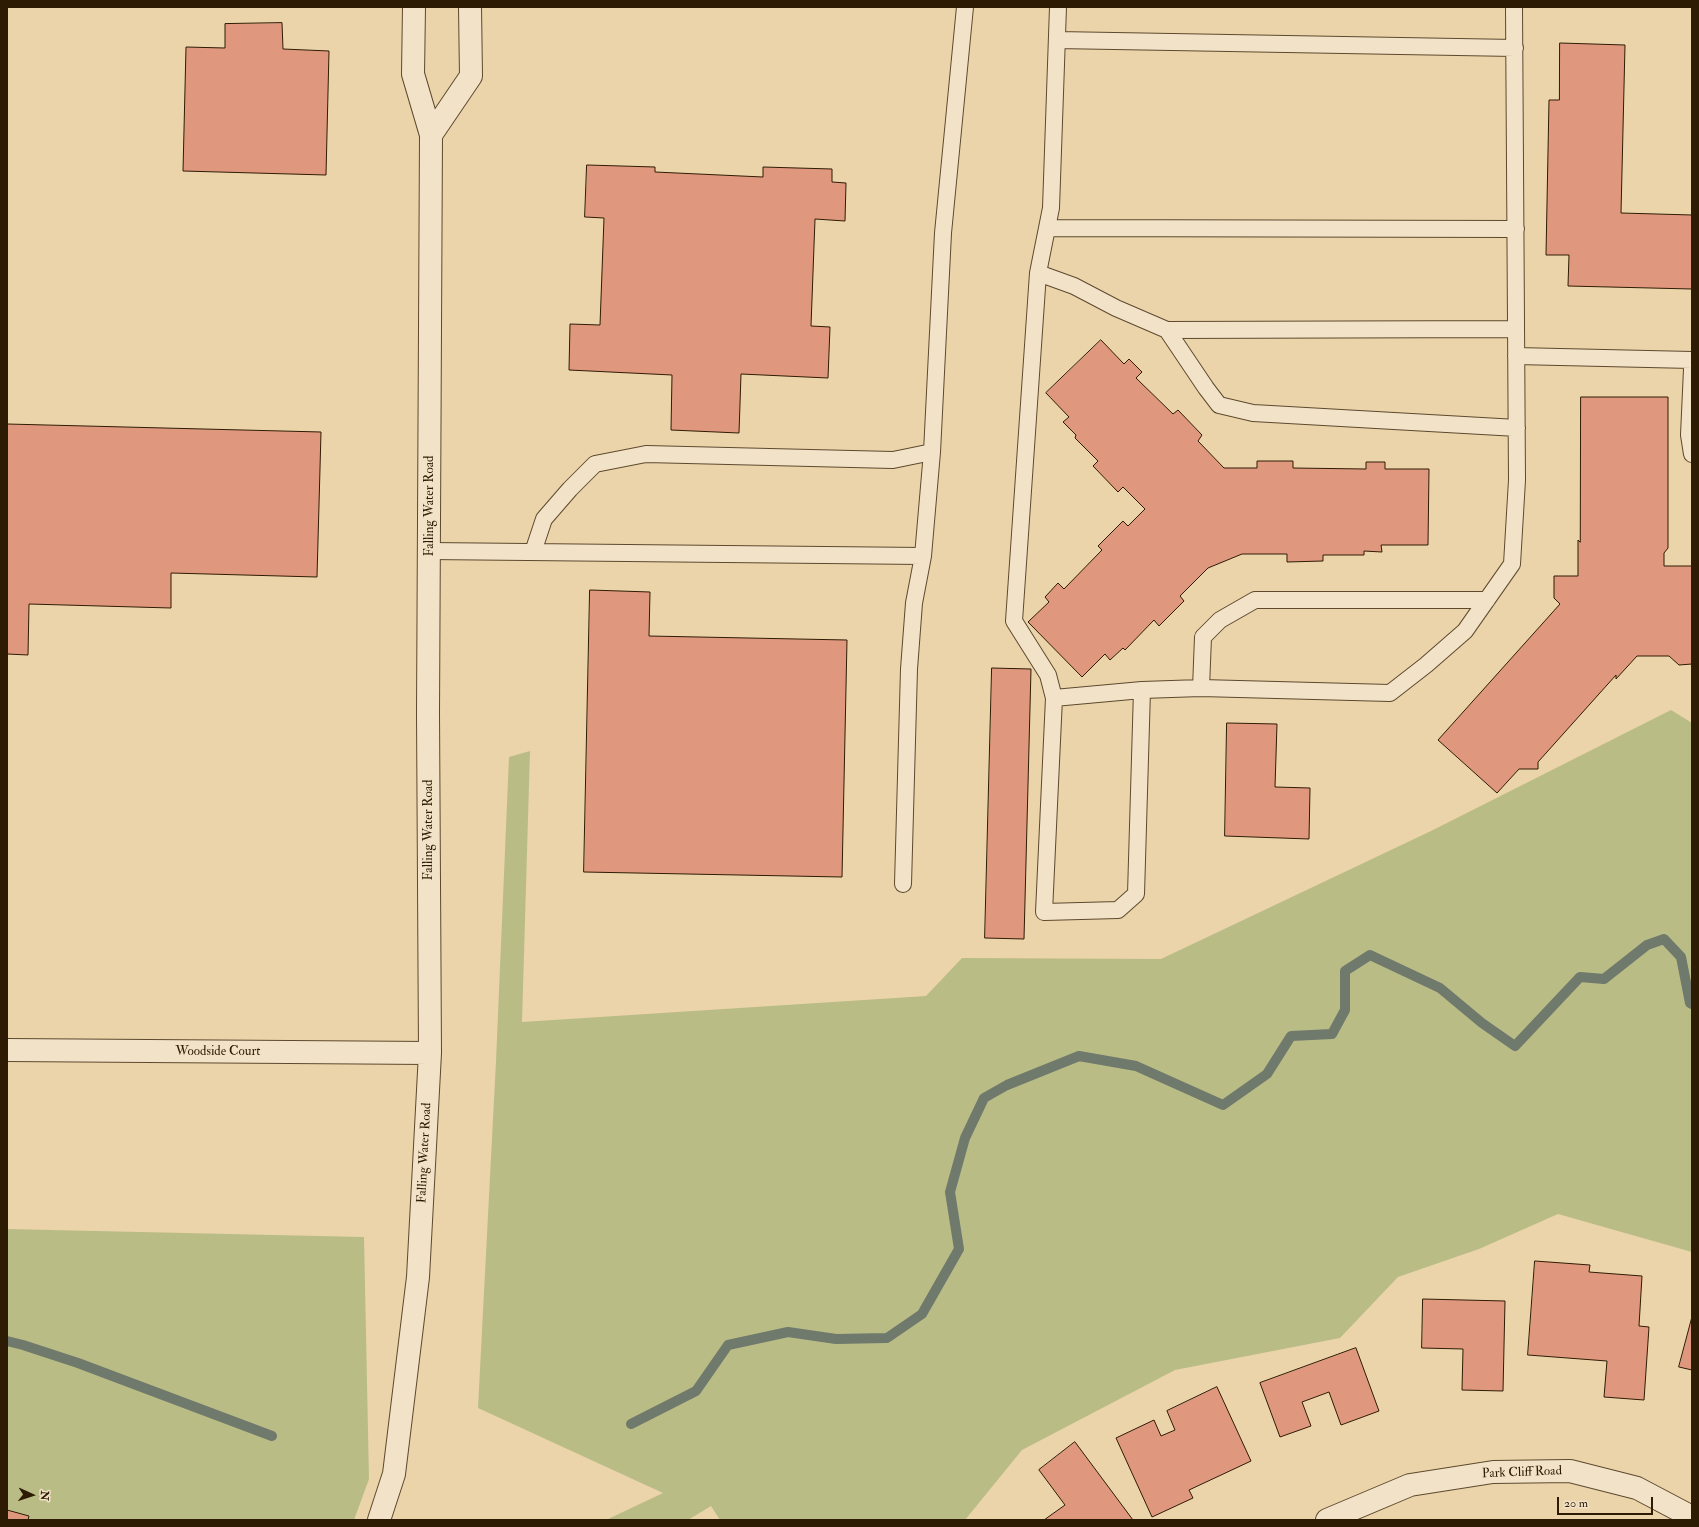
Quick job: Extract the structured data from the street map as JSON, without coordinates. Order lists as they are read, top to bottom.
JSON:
{
  "streets": {
    "street": ["Falling Water Road", "Woodside Court", "Park Cliff Road"]
  },
  "crossings": [
    ["Falling Water Road", "Woodside Court"]
  ],
  "scale_bar": "20 m",
  "north": "right"
}
